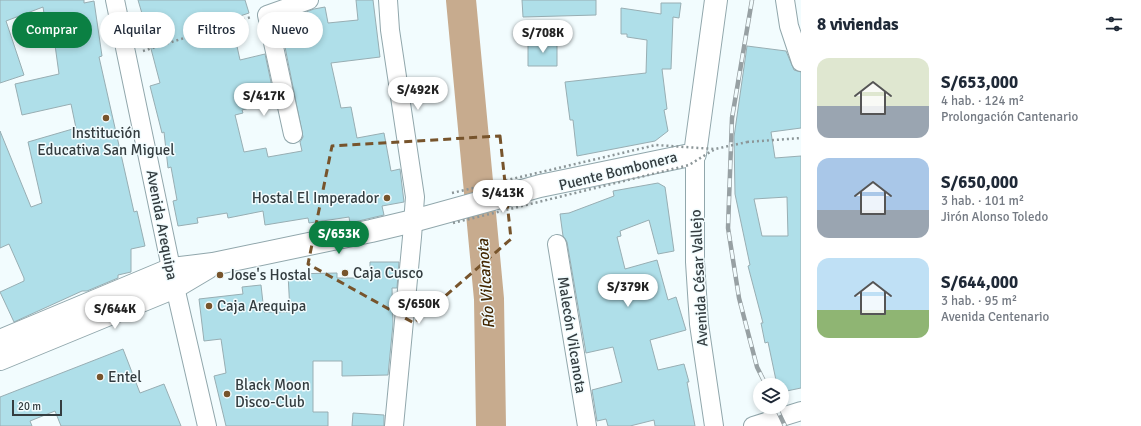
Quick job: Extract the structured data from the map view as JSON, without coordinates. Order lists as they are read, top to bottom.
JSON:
{
  "streets": {
    "street": ["Avenida Arequipa", "Avenida César Vallejo", "Malecón Vilcanota"],
    "path": ["Puente Bombonera"]
  },
  "crossings": [
    ["Puente Bombonera", "Avenida César Vallejo"]
  ],
  "water": ["Río Vilcanota"],
  "places": [
    "Institución Educativa San Miguel",
    "Hostal El Imperador",
    "Caja Cusco",
    "Jose's Hostal",
    "Caja Arequipa",
    "Entel",
    "Black Moon Disco-Club"
  ],
  "scale_bar": "20 m",
  "page": {
    "heading": "8 viviendas",
    "chip": [
      "Comprar",
      "Alquilar",
      "Filtros",
      "Nuevo"
    ],
    "price": [
      "S/708K",
      "S/492K",
      "S/417K",
      "S/413K",
      "S/653K",
      "S/379K",
      "S/650K",
      "S/644K"
    ],
    "list": [
      {
        "name": "S/653,000",
        "note": "4 hab. · 124 m² · Prolongación Cantenario"
      },
      {
        "name": "S/650,000",
        "note": "3 hab. · 101 m² · Jirón Alonso Toledo"
      },
      {
        "name": "S/644,000",
        "note": "3 hab. · 95 m² · Avenida Centenario"
      }
    ],
    "scale": "20 m"
  }
}
